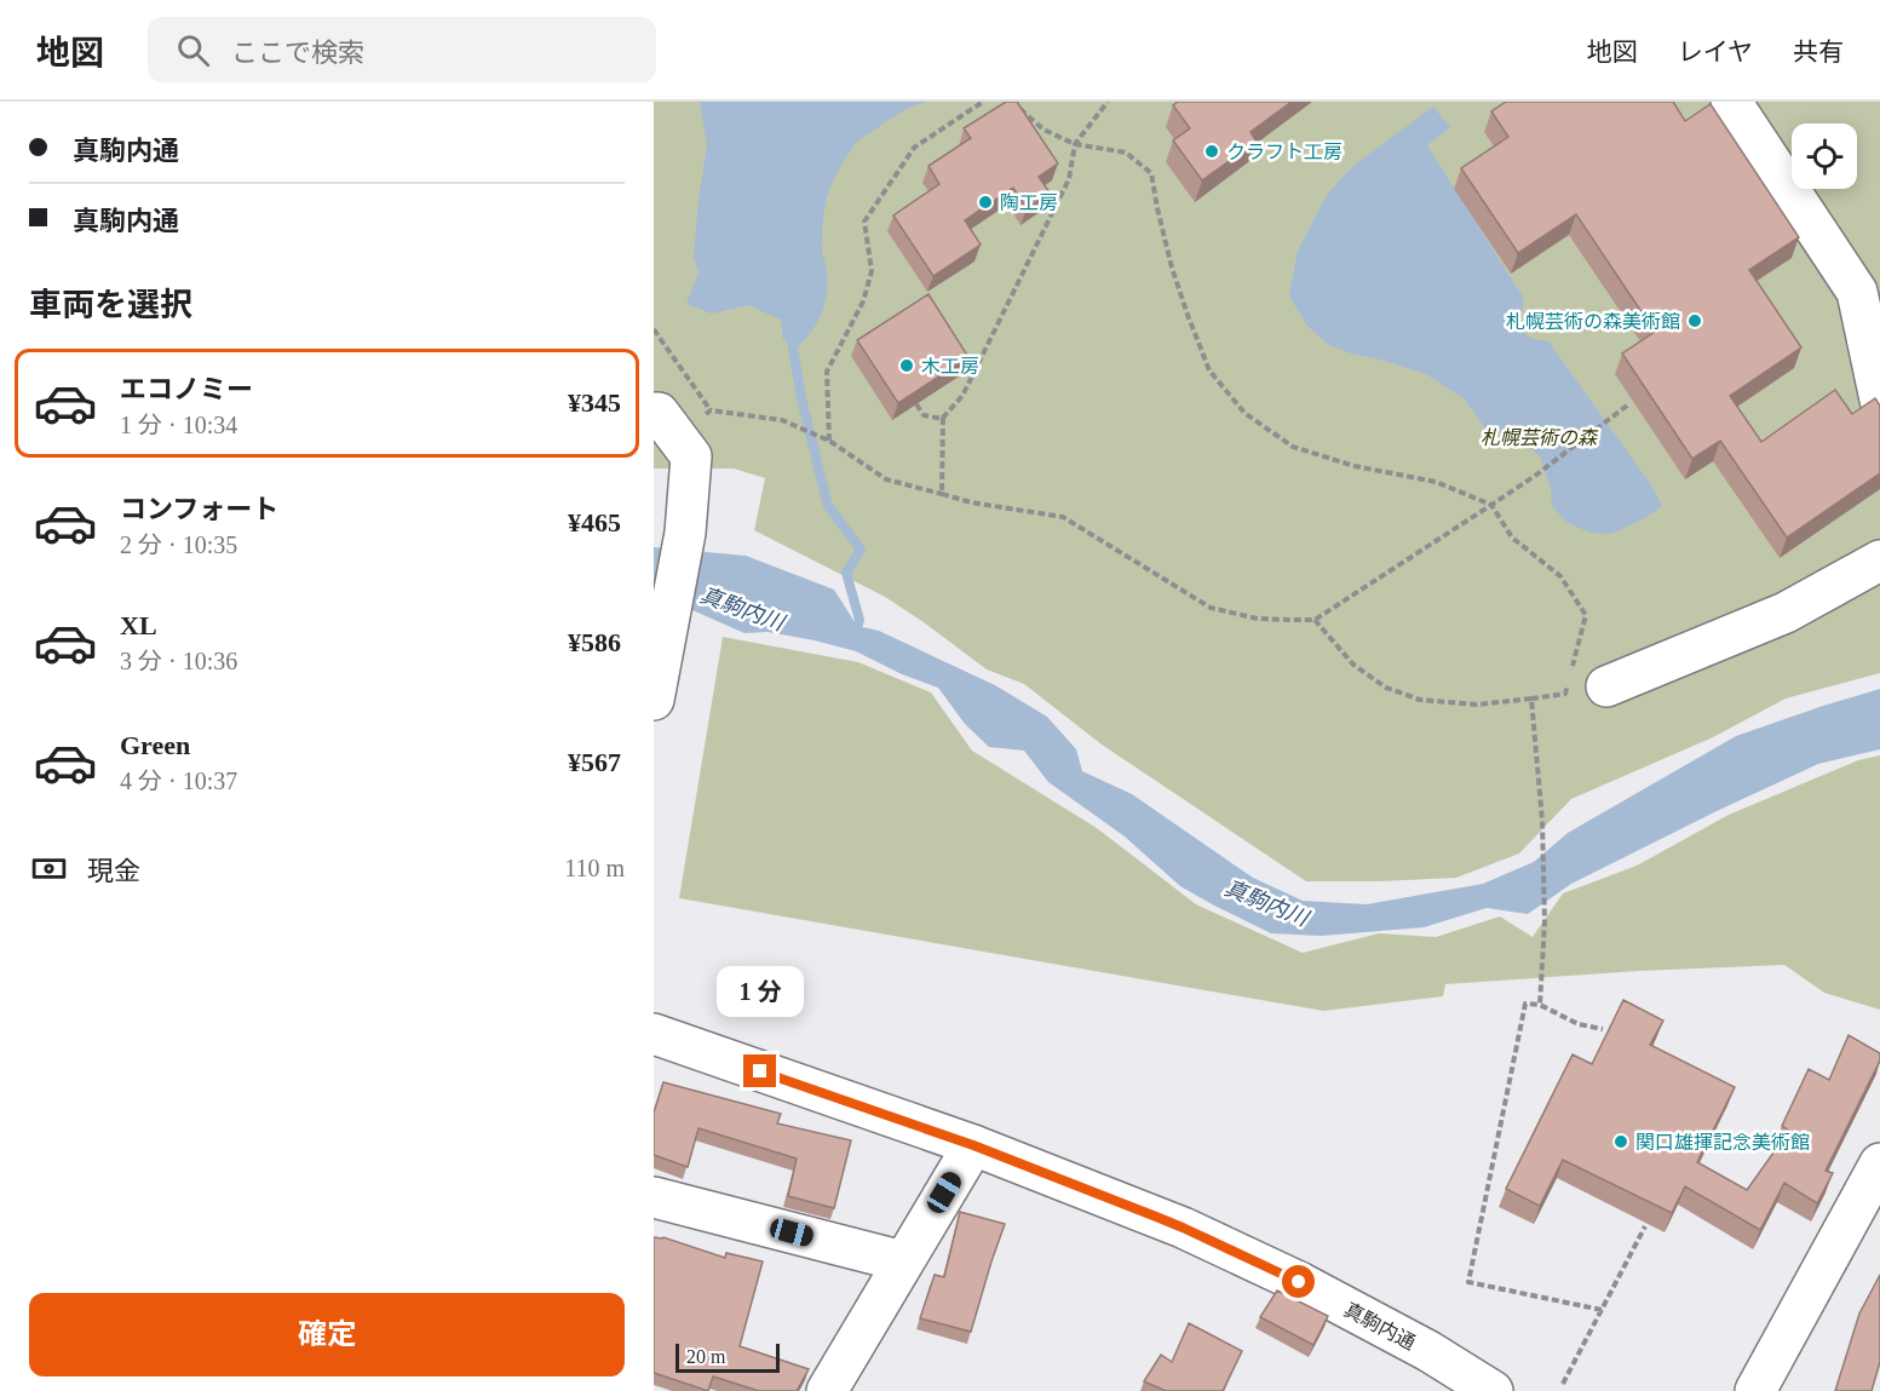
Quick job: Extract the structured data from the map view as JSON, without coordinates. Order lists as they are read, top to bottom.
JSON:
{
  "streets": {
    "main road": ["真駒内通"]
  },
  "water": ["真駒内川"],
  "parks": ["札幌芸術の森"],
  "places": [
    "クラフト工房",
    "陶工房",
    "札幌芸術の森美術館",
    "木工房",
    "関口雄揮記念美術館"
  ],
  "scale_bar": "20 m",
  "page": {
    "header": "地図",
    "search": "ここで検索",
    "nav": ["地図", "レイヤ", "共有"],
    "banner": ["真駒内通", "真駒内通"],
    "heading": "車両を選択",
    "list": [
      {
        "name": "エコノミー",
        "note": "1 分 · 10:34",
        "value": "¥345"
      },
      {
        "name": "コンフォート",
        "note": "2 分 · 10:35",
        "value": "¥465"
      },
      {
        "name": "XL",
        "note": "3 分 · 10:36",
        "value": "¥586"
      },
      {
        "name": "Green",
        "note": "4 分 · 10:37",
        "value": "¥567"
      }
    ],
    "pay": ["現金", "110 m"],
    "bubble": "1 分",
    "buttons": "確定",
    "scale": "20 m"
  }
}
